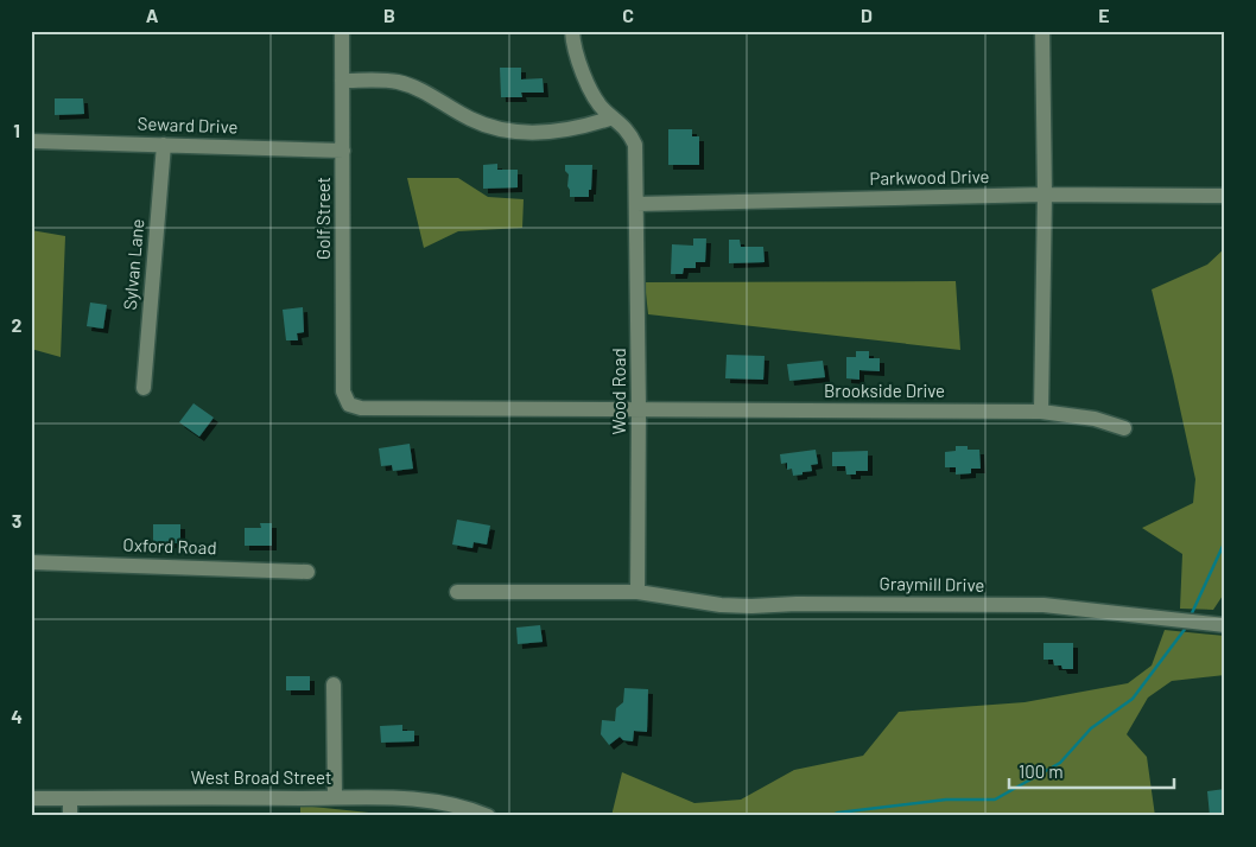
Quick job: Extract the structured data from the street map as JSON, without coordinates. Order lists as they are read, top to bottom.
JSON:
{
  "streets": {
    "street": [
      "Seward Drive",
      "Parkwood Drive",
      "Golf Street",
      "Sylvan Lane",
      "Wood Road",
      "Brookside Drive",
      "Oxford Road",
      "Graymill Drive",
      "West Broad Street"
    ]
  },
  "crossings": [
    ["Seward Drive", "Golf Street"],
    ["Seward Drive", "Sylvan Lane"],
    ["Parkwood Drive", "Wood Road"],
    ["Golf Street", "Brookside Drive"],
    ["Wood Road", "Brookside Drive"],
    ["Wood Road", "Graymill Drive"]
  ],
  "scale_bar": "100 m",
  "grid": {
    "columns": [
      "A",
      "B",
      "C",
      "D",
      "E"
    ],
    "rows": [
      "1",
      "2",
      "3",
      "4"
    ]
  }
}
